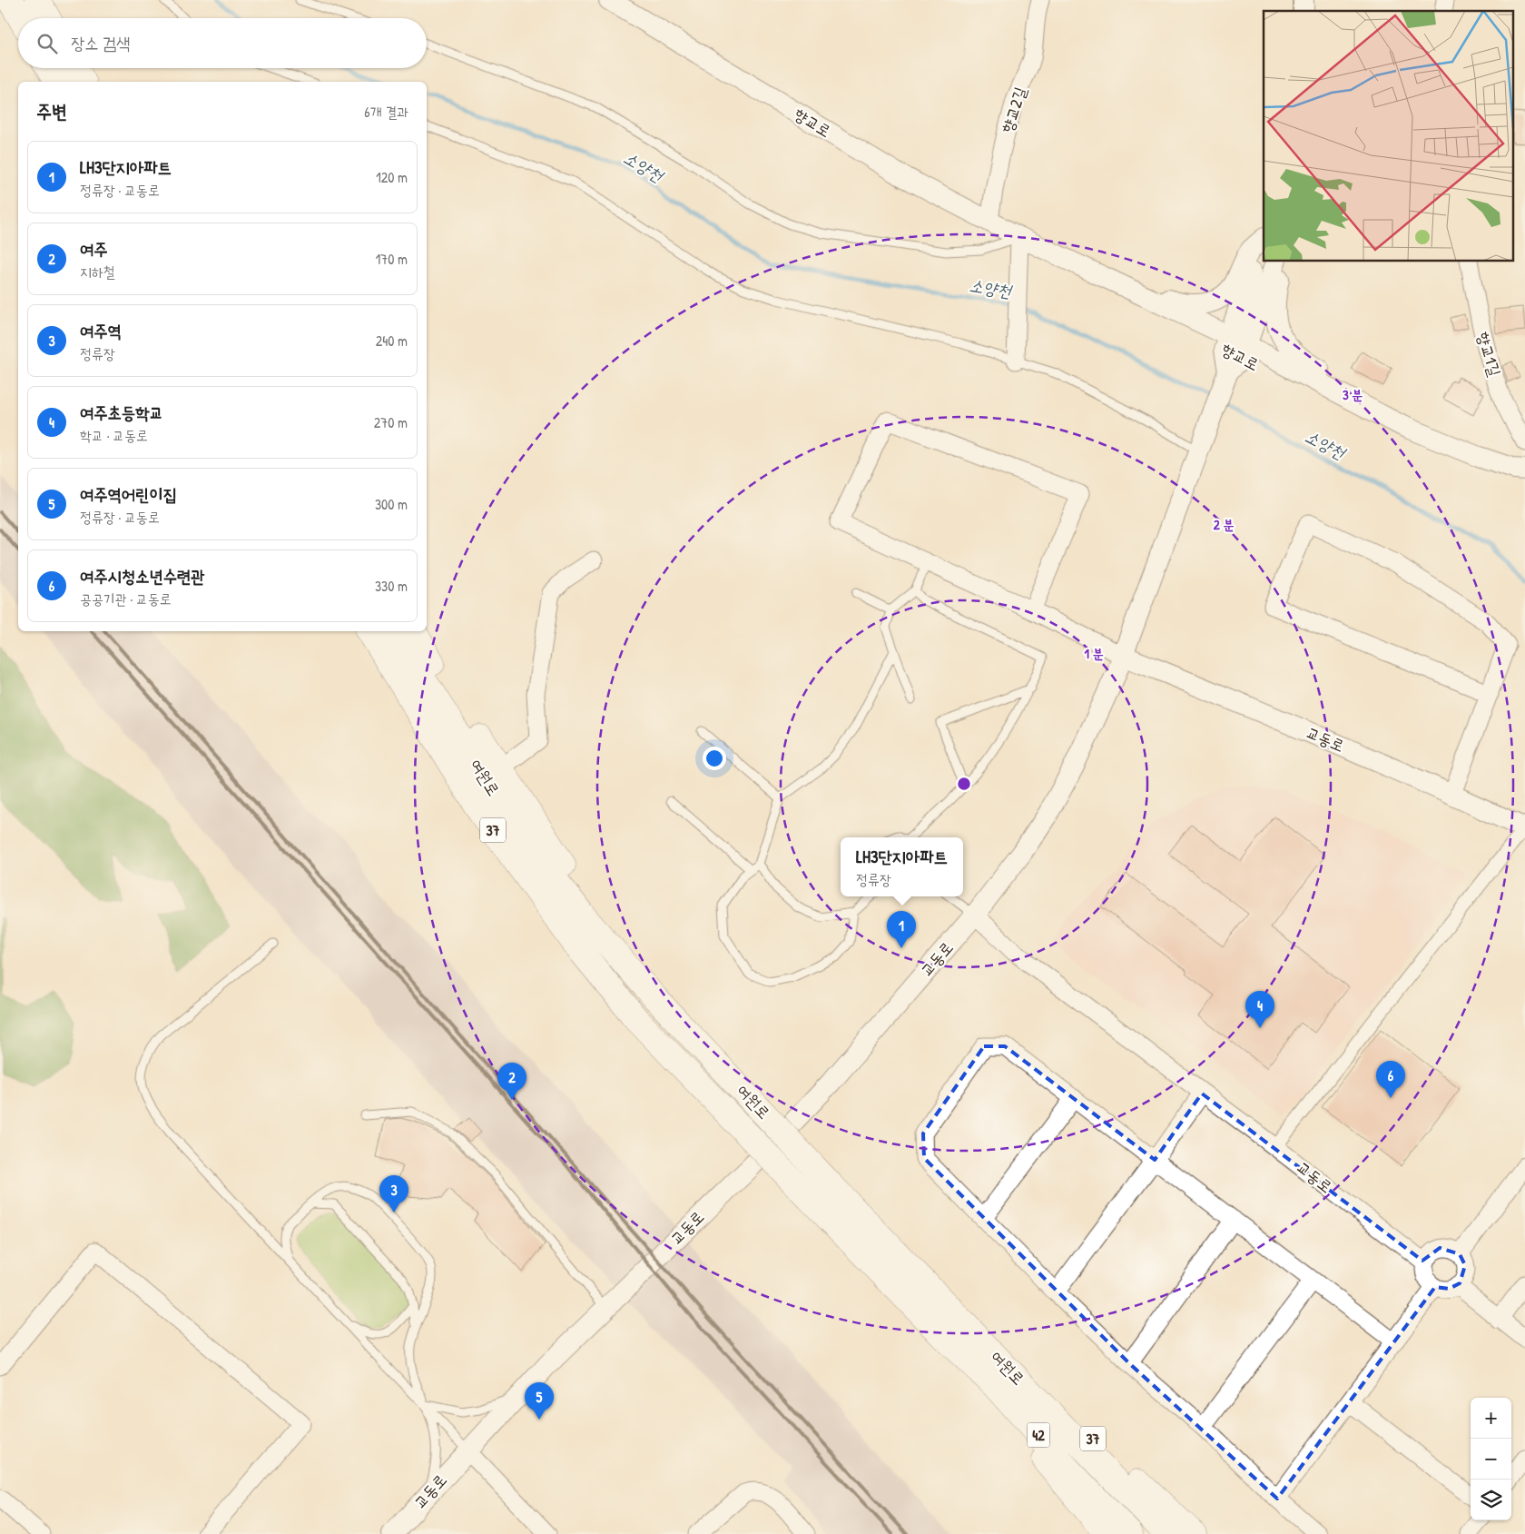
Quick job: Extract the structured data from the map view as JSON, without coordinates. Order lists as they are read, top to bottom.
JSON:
{
  "streets": {
    "main road": ["여원로", "37", "42"],
    "street": [
      "향교2길",
      "향교로",
      "향교1길",
      "교동로"
    ]
  },
  "crossings": [
    ["향교2길", "향교로"],
    ["향교로", "교동로"],
    ["여원로", "37"]
  ],
  "water": ["소양천"],
  "page": {
    "search": "장소 검색",
    "heading": ["주변", "6개 결과"],
    "list": [
      {
        "mark": "1",
        "name": "LH3단지아파트",
        "note": "정류장 · 교동로",
        "value": "120 m"
      },
      {
        "mark": "2",
        "name": "여주",
        "note": "지하철",
        "value": "170 m"
      },
      {
        "mark": "3",
        "name": "여주역",
        "note": "정류장",
        "value": "240 m"
      },
      {
        "mark": "4",
        "name": "여주초등학교",
        "note": "학교 · 교동로",
        "value": "270 m"
      },
      {
        "mark": "5",
        "name": "여주역어린이집",
        "note": "정류장 · 교동로",
        "value": "300 m"
      },
      {
        "mark": "6",
        "name": "여주시청소년수련관",
        "note": "공공기관 · 교동로",
        "value": "330 m"
      }
    ],
    "popup": ["LH3단지아파트", "정류장"],
    "pins": [
      "1",
      "4",
      "6",
      "2",
      "3",
      "5"
    ],
    "map_buttons": ["+", "−"]
  },
  "rings": ["3 분", "2 분", "1 분"]
}
